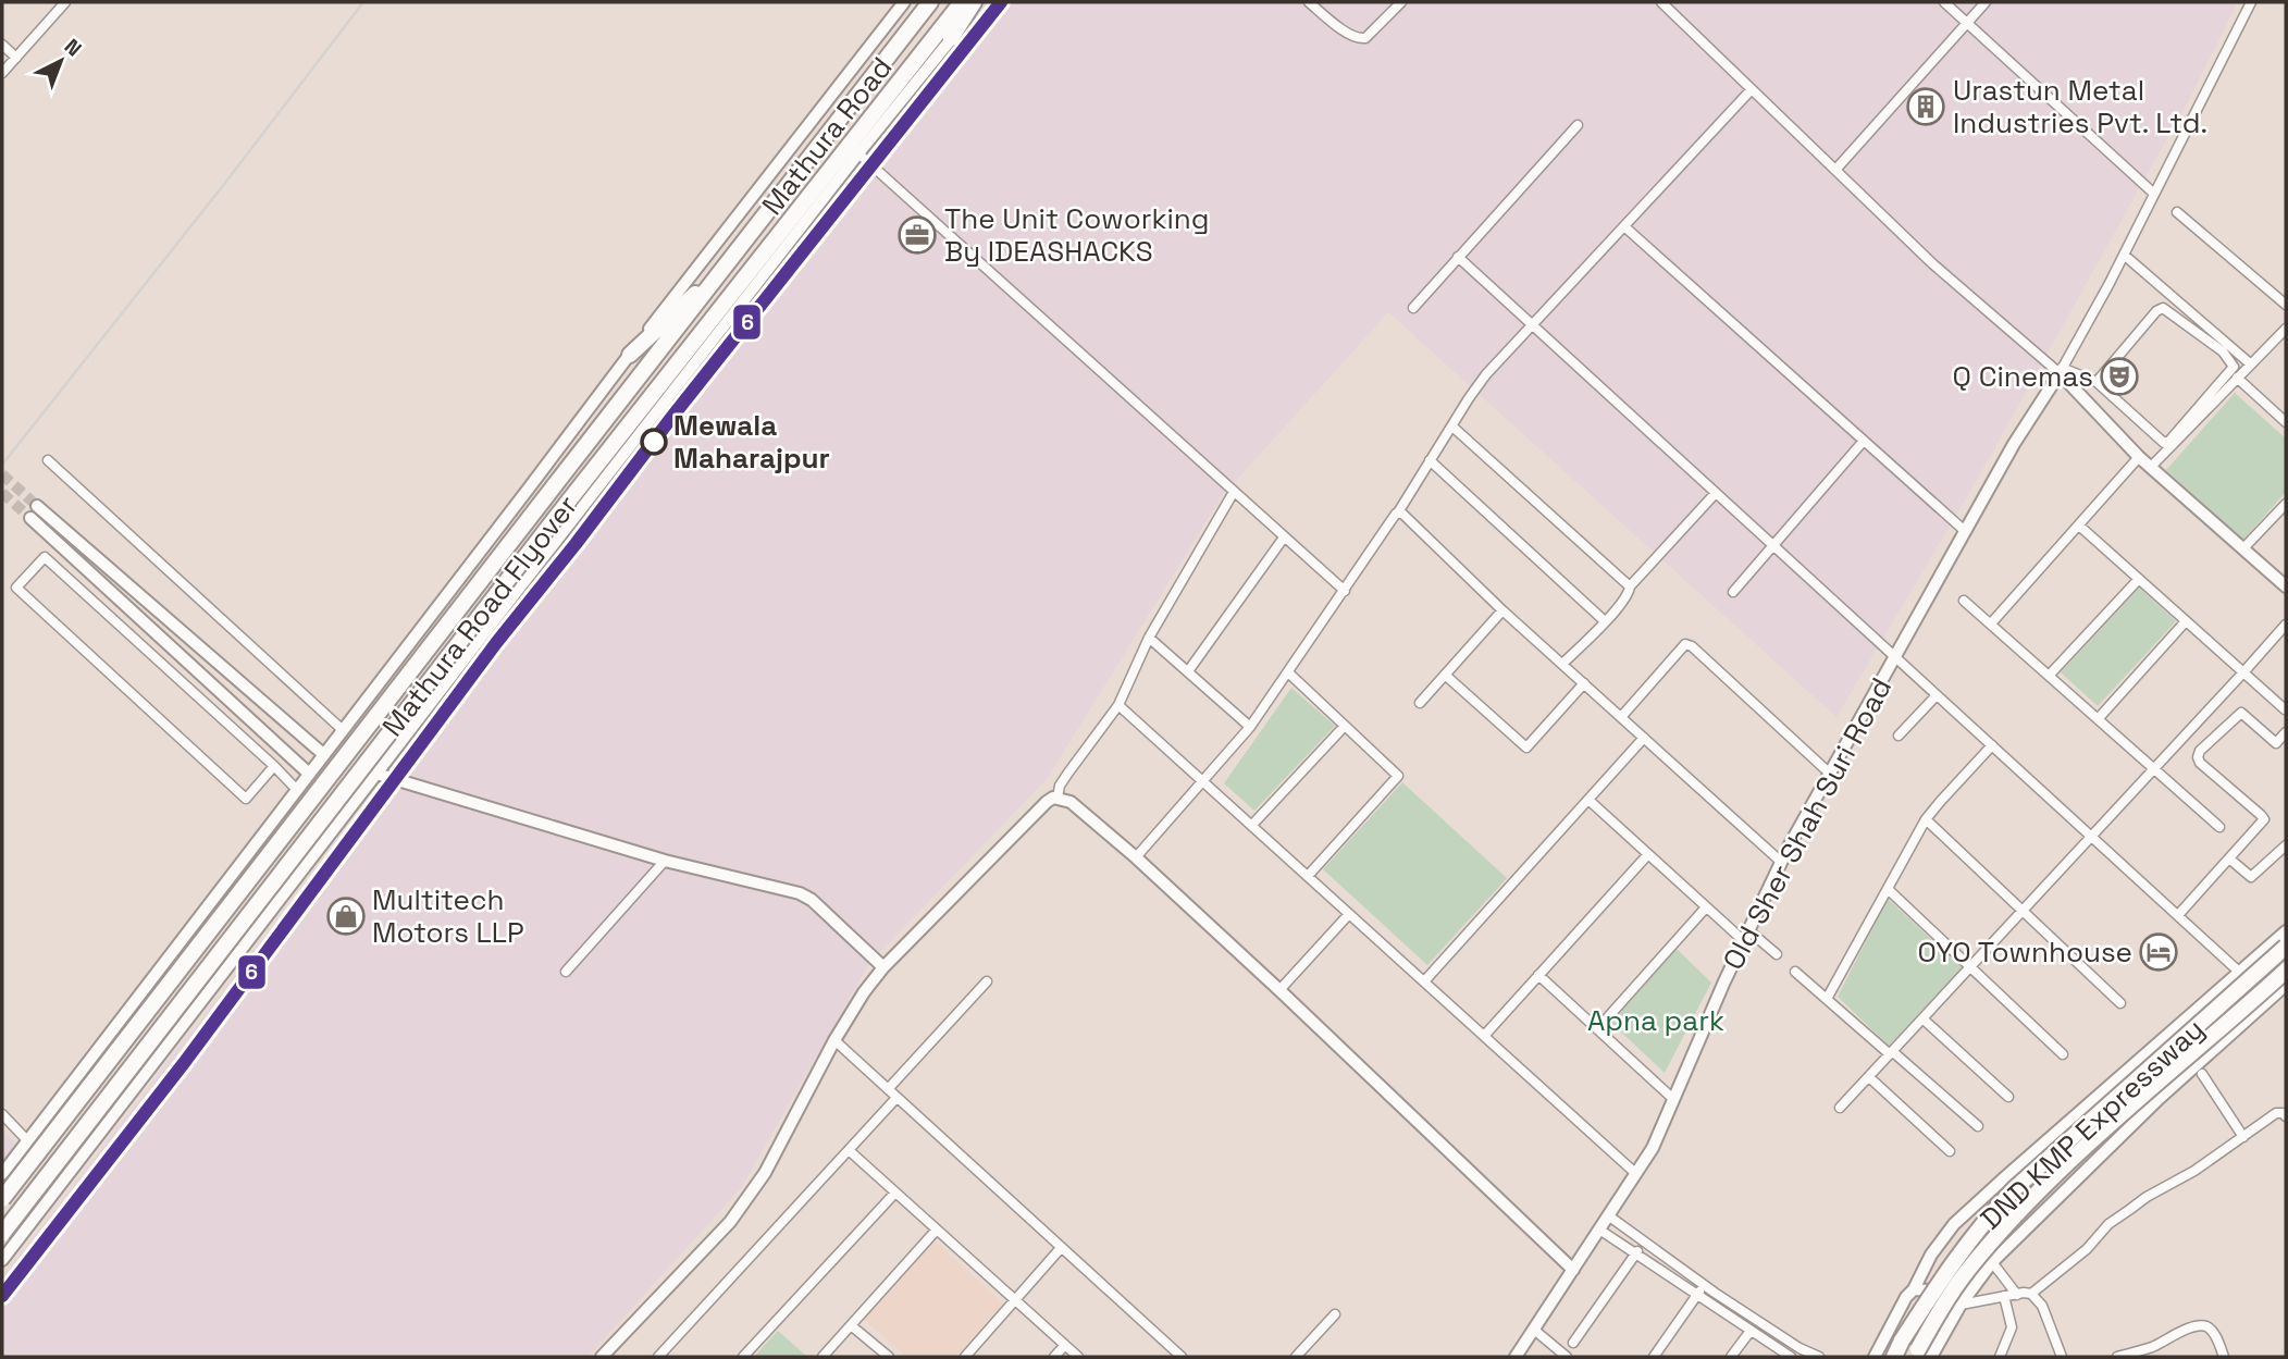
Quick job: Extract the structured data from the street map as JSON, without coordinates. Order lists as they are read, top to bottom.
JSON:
{
  "streets": {
    "highway": ["Mathura Road", "Mathura Road Flyover", "DND KMP Expressway"],
    "street": ["Old Sher Shah Suri Road"]
  },
  "crossings": [
    ["Mathura Road", "Mathura Road Flyover"]
  ],
  "parks": ["Apna park"],
  "places": {
    "building": ["Urastun Metal Industries Pvt. Ltd."],
    "office": ["The Unit Coworking By IDEASHACKS"],
    "theatre": ["Q Cinemas"],
    "other": ["Mewala Maharajpur"],
    "shop": ["Multitech Motors LLP"],
    "hotel": ["OYO Townhouse"]
  },
  "lines": ["transit line 6"],
  "north": "top right"
}
